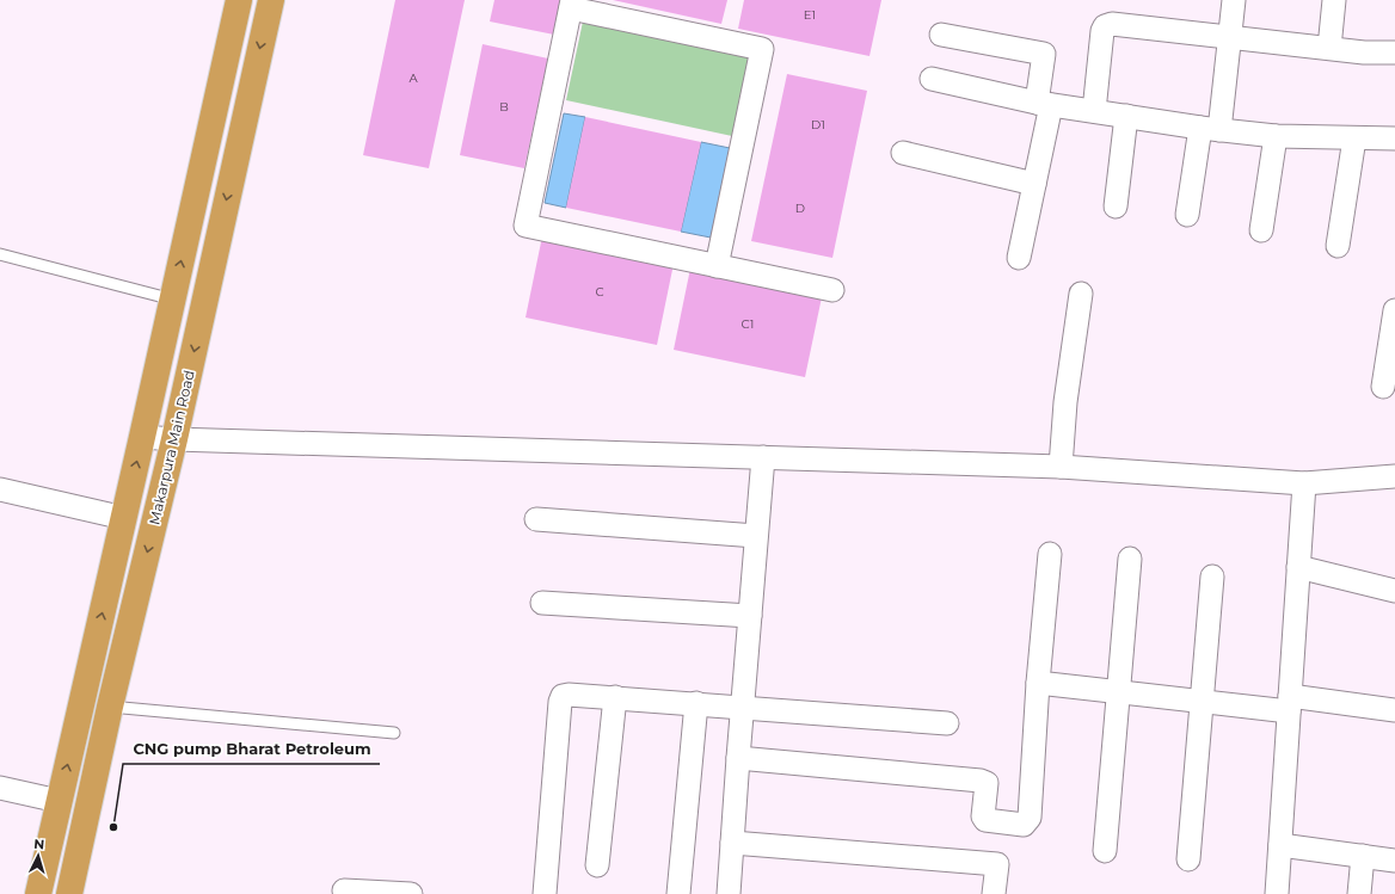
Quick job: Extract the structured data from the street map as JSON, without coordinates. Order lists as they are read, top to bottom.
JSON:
{
  "streets": {
    "highway": ["Makarpura Main Road"]
  },
  "places": ["CNG pump Bharat Petroleum"],
  "house_numbers": [
    "E1",
    "A",
    "B",
    "D1",
    "D",
    "C",
    "C1"
  ],
  "north": "top"
}
